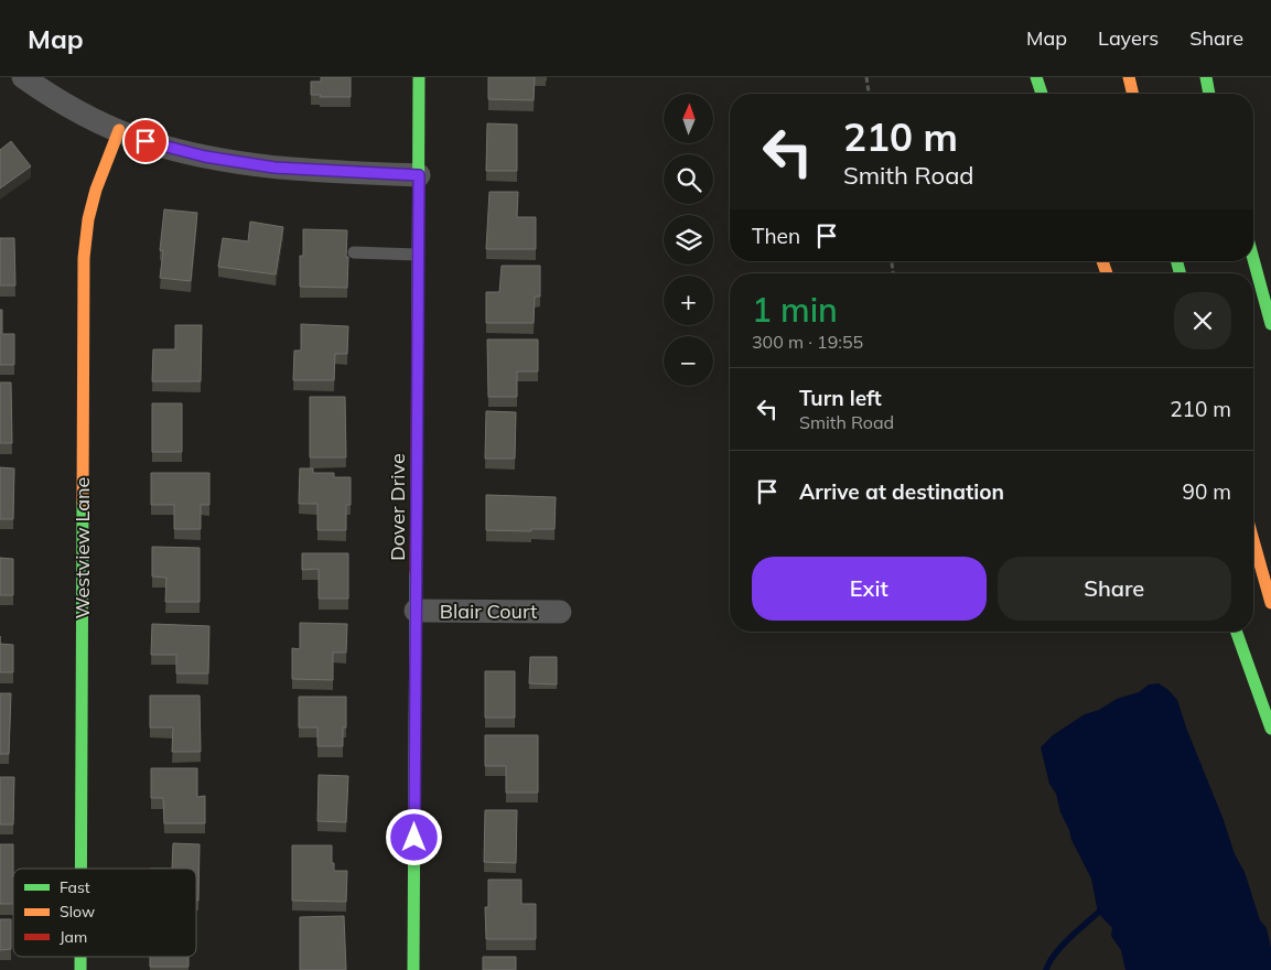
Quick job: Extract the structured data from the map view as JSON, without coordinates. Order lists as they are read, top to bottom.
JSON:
{
  "streets": {
    "main road": ["Dover Drive", "Westview Lane"],
    "street": ["Blair Court"]
  },
  "crossings": [
    ["Dover Drive", "Blair Court"]
  ],
  "legend": ["Fast", "Slow", "Jam"],
  "north": "top",
  "page": {
    "header": "Map",
    "nav": ["Map", "Layers", "Share"],
    "map_buttons": ["+", "−"],
    "turn": ["210 m", "Smith Road"],
    "then": "Then",
    "heading": ["1 min", "300 m · 19:55"],
    "list": [
      {
        "name": "Turn left",
        "note": "Smith Road",
        "value": "210 m"
      },
      {
        "name": "Arrive at destination",
        "value": "90 m"
      }
    ],
    "buttons": ["Exit", "Share"]
  }
}
